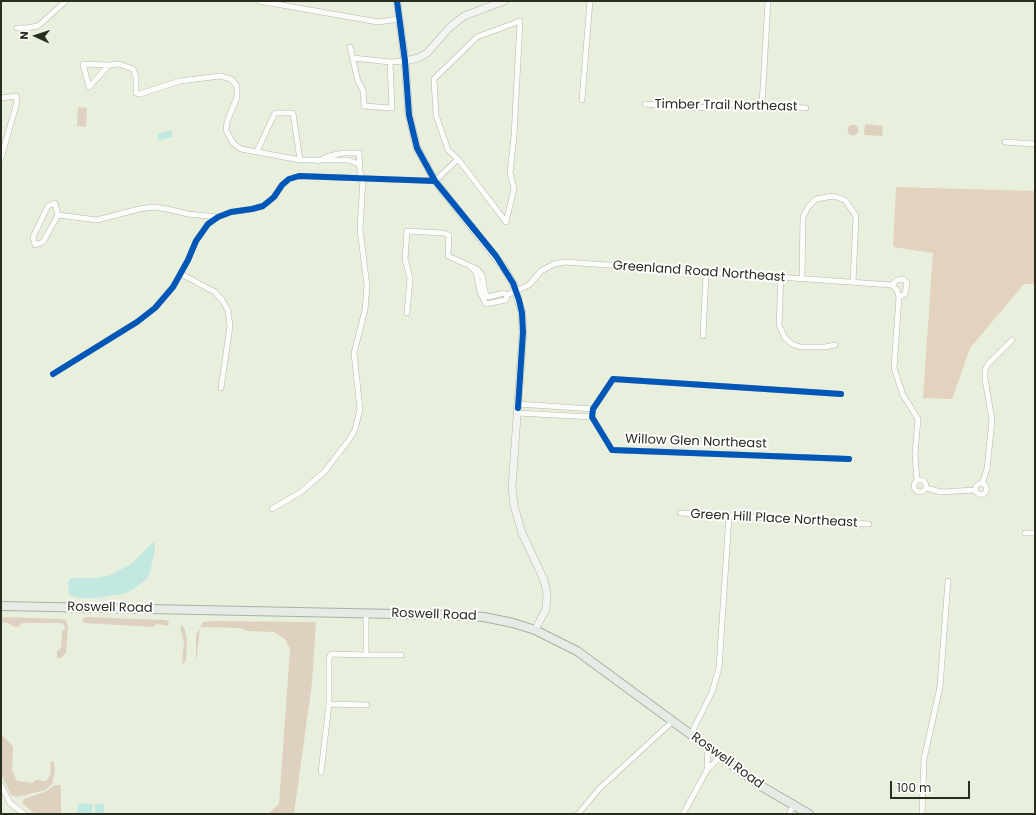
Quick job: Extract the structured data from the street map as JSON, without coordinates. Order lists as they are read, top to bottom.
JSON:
{
  "streets": {
    "main road": ["Roswell Road"],
    "street": [
      "Timber Trail Northeast",
      "Greenland Road Northeast",
      "Willow Glen Northeast",
      "Green Hill Place Northeast"
    ]
  },
  "scale_bar": "100 m",
  "north": "left"
}
